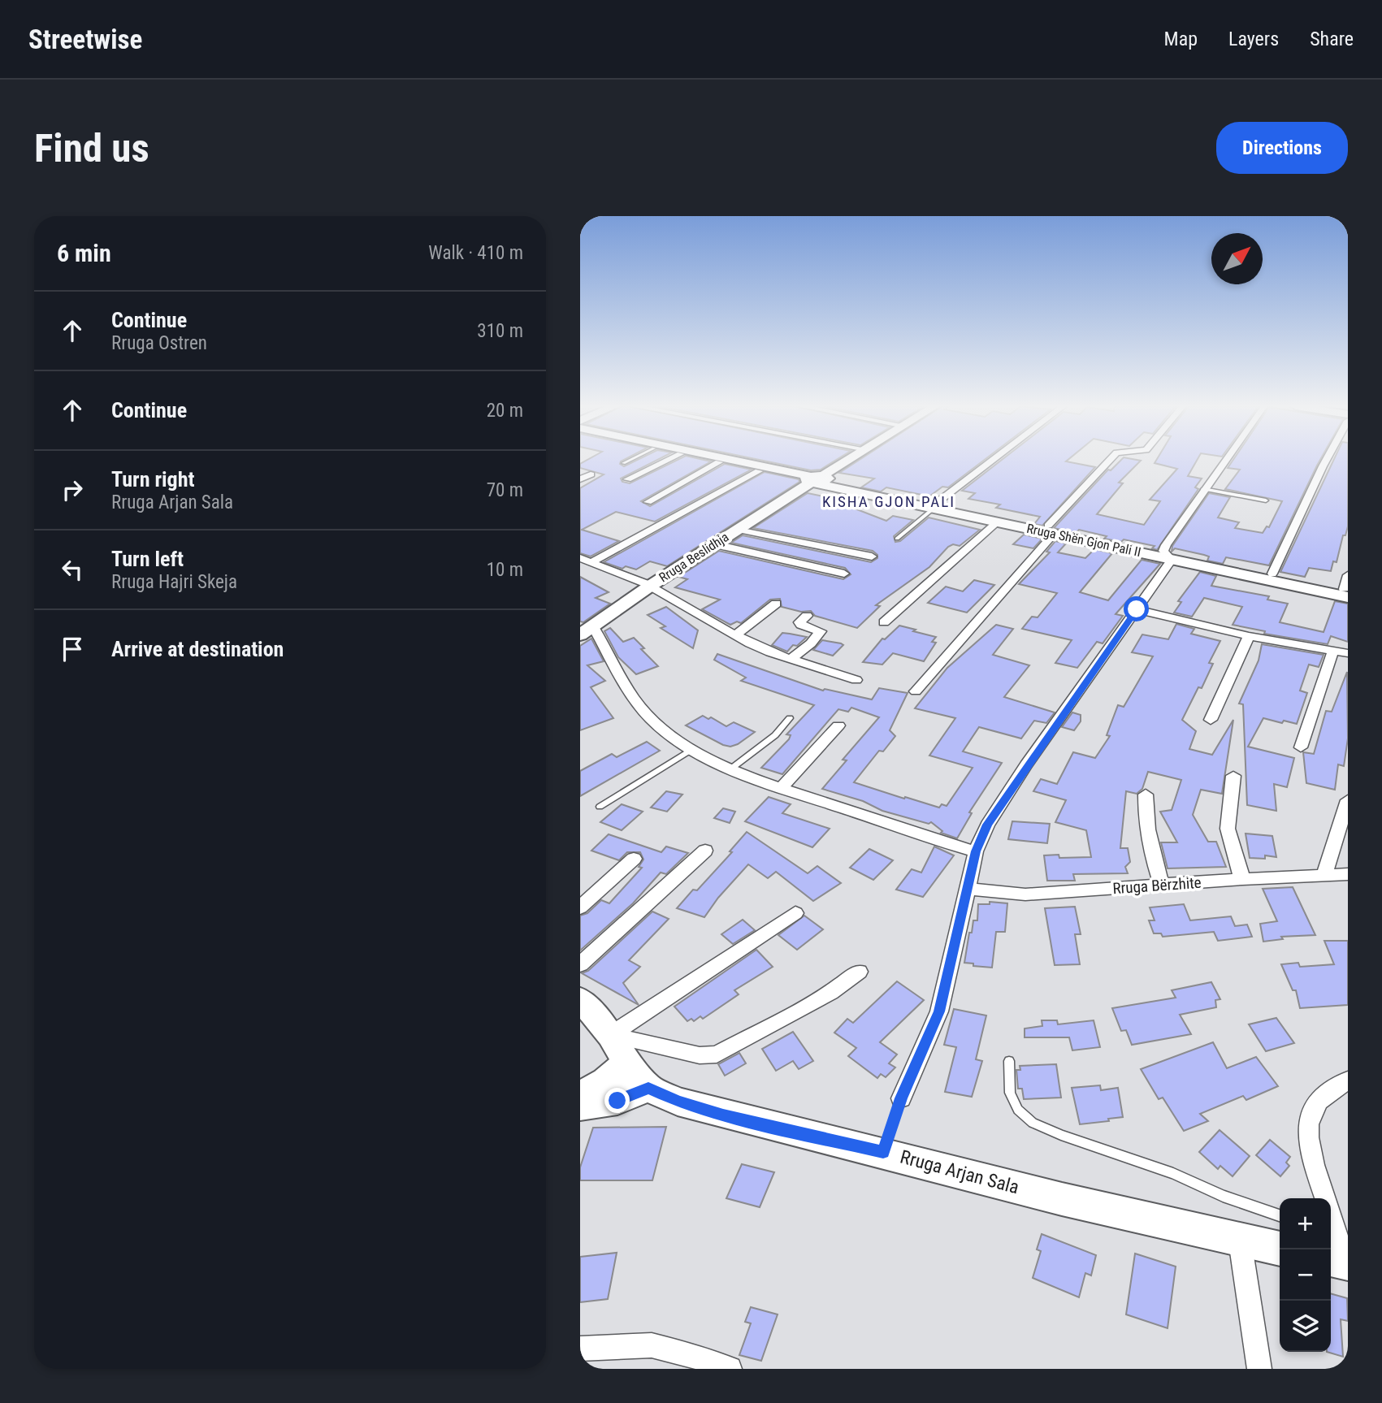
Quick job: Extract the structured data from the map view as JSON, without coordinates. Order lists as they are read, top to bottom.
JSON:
{
  "streets": {
    "street": [
      "Rruga Shën Gjon Pali II",
      "Rruga Beslidhja",
      "Rruga Bërzhite",
      "Rruga Arjan Sala"
    ]
  },
  "crossings": [
    ["Rruga Shën Gjon Pali II", "Rruga Beslidhja"]
  ],
  "districts": ["KISHA GJON PALI"],
  "north": "top right",
  "page": {
    "header": "Streetwise",
    "nav": ["Map", "Layers", "Share"],
    "buttons": "Directions",
    "title": "Find us",
    "heading": ["6 min", "Walk · 410 m"],
    "list": [
      ["Continue", "Rruga Ostren", "310 m"],
      ["Continue", "20 m"],
      ["Turn right", "Rruga Arjan Sala", "70 m"],
      ["Turn left", "Rruga Hajri Skeja", "10 m"],
      "Arrive at destination"
    ],
    "map_buttons": ["+", "−"]
  }
}
